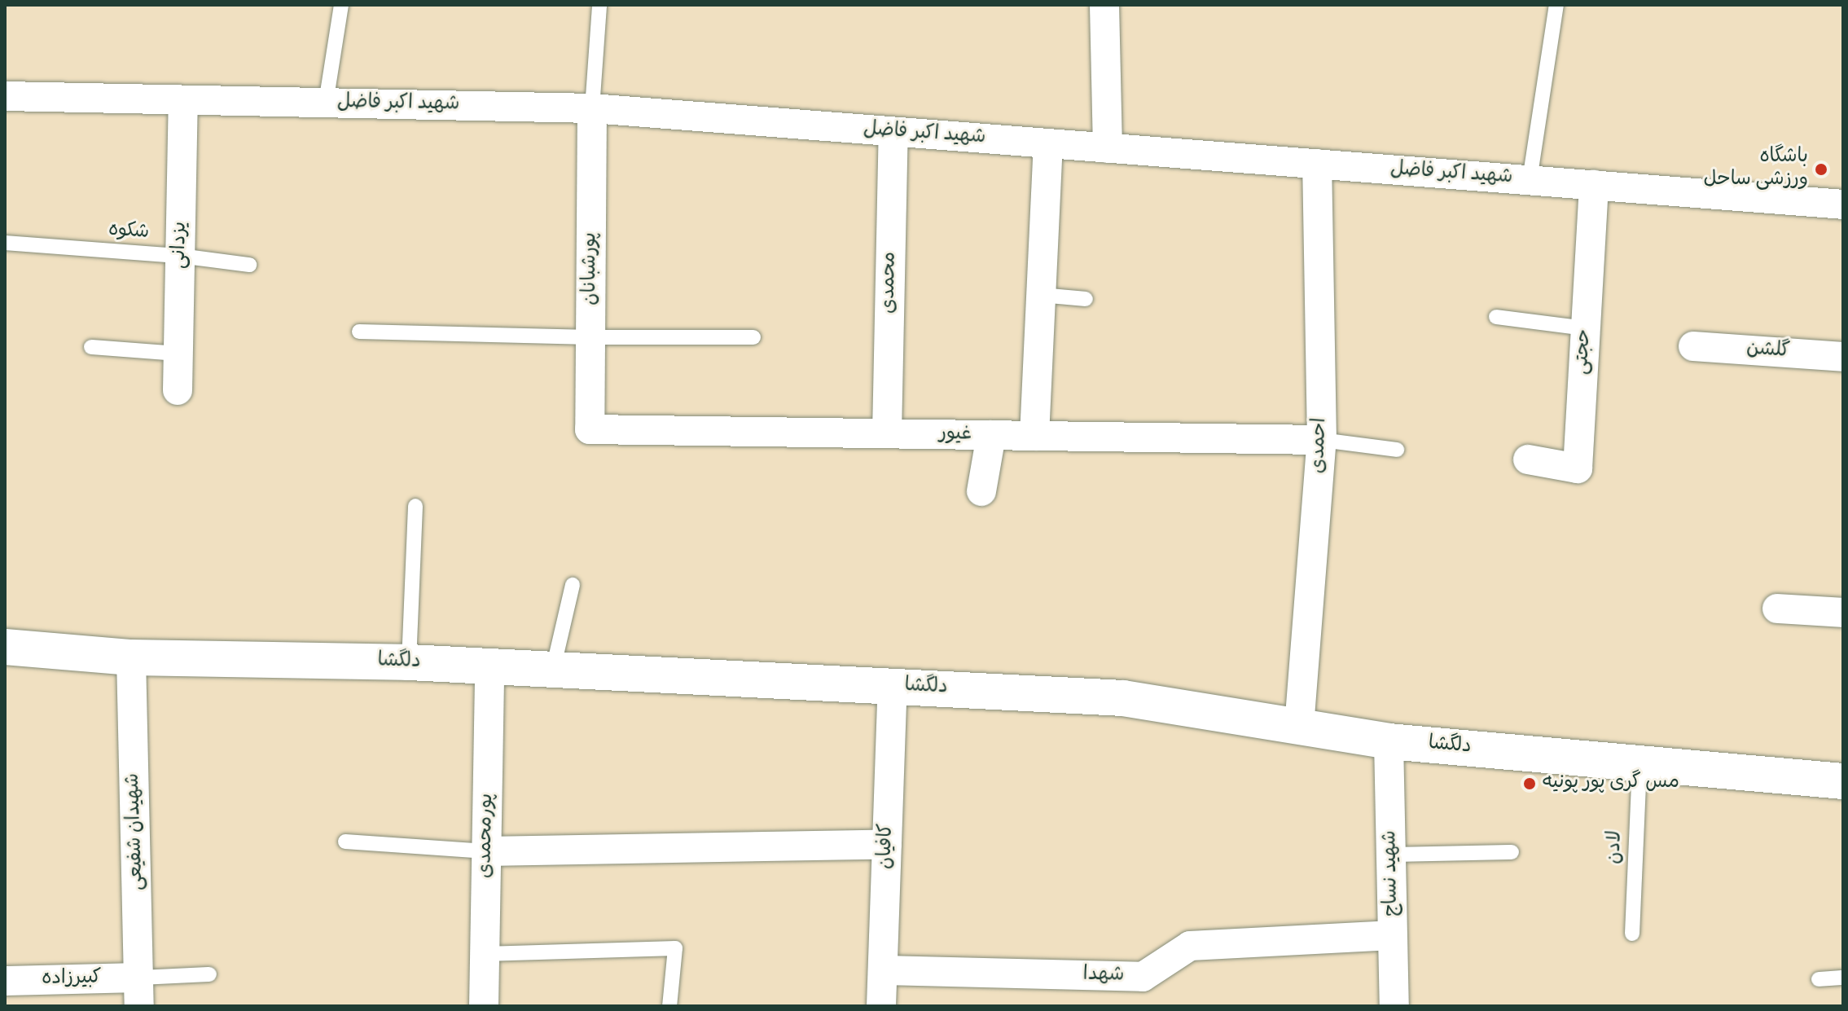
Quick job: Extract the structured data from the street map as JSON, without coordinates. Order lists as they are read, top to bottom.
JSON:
{
  "streets": {
    "street": [
      "شهید اکبر فاضل",
      "یزدانی",
      "پورشبانان",
      "محمدی",
      "گلشن",
      "حجتی",
      "غیور",
      "احمدی",
      "دلگشا",
      "شهیدان شفیعی",
      "پورمحمدی",
      "کافیان",
      "شهید نساج",
      "شهدا",
      "کبیرزاده"
    ],
    "lane": ["شکوه", "لادن"]
  },
  "crossings": [
    ["شهید اکبر فاضل", "یزدانی"],
    ["شهید اکبر فاضل", "پورشبانان"],
    ["شهید اکبر فاضل", "محمدی"],
    ["شهید اکبر فاضل", "حجتی"],
    ["شهید اکبر فاضل", "احمدی"],
    ["شکوه", "یزدانی"],
    ["پورشبانان", "غیور"],
    ["محمدی", "غیور"],
    ["غیور", "احمدی"],
    ["احمدی", "دلگشا"],
    ["دلگشا", "شهیدان شفیعی"],
    ["دلگشا", "پورمحمدی"],
    ["دلگشا", "کافیان"],
    ["دلگشا", "لادن"],
    ["دلگشا", "شهید نساج"],
    ["شهیدان شفیعی", "کبیرزاده"],
    ["کافیان", "شهدا"],
    ["شهید نساج", "شهدا"]
  ],
  "places": ["باشگاه ورزشی ساحل", "مس گری پور پونیه"]
}
